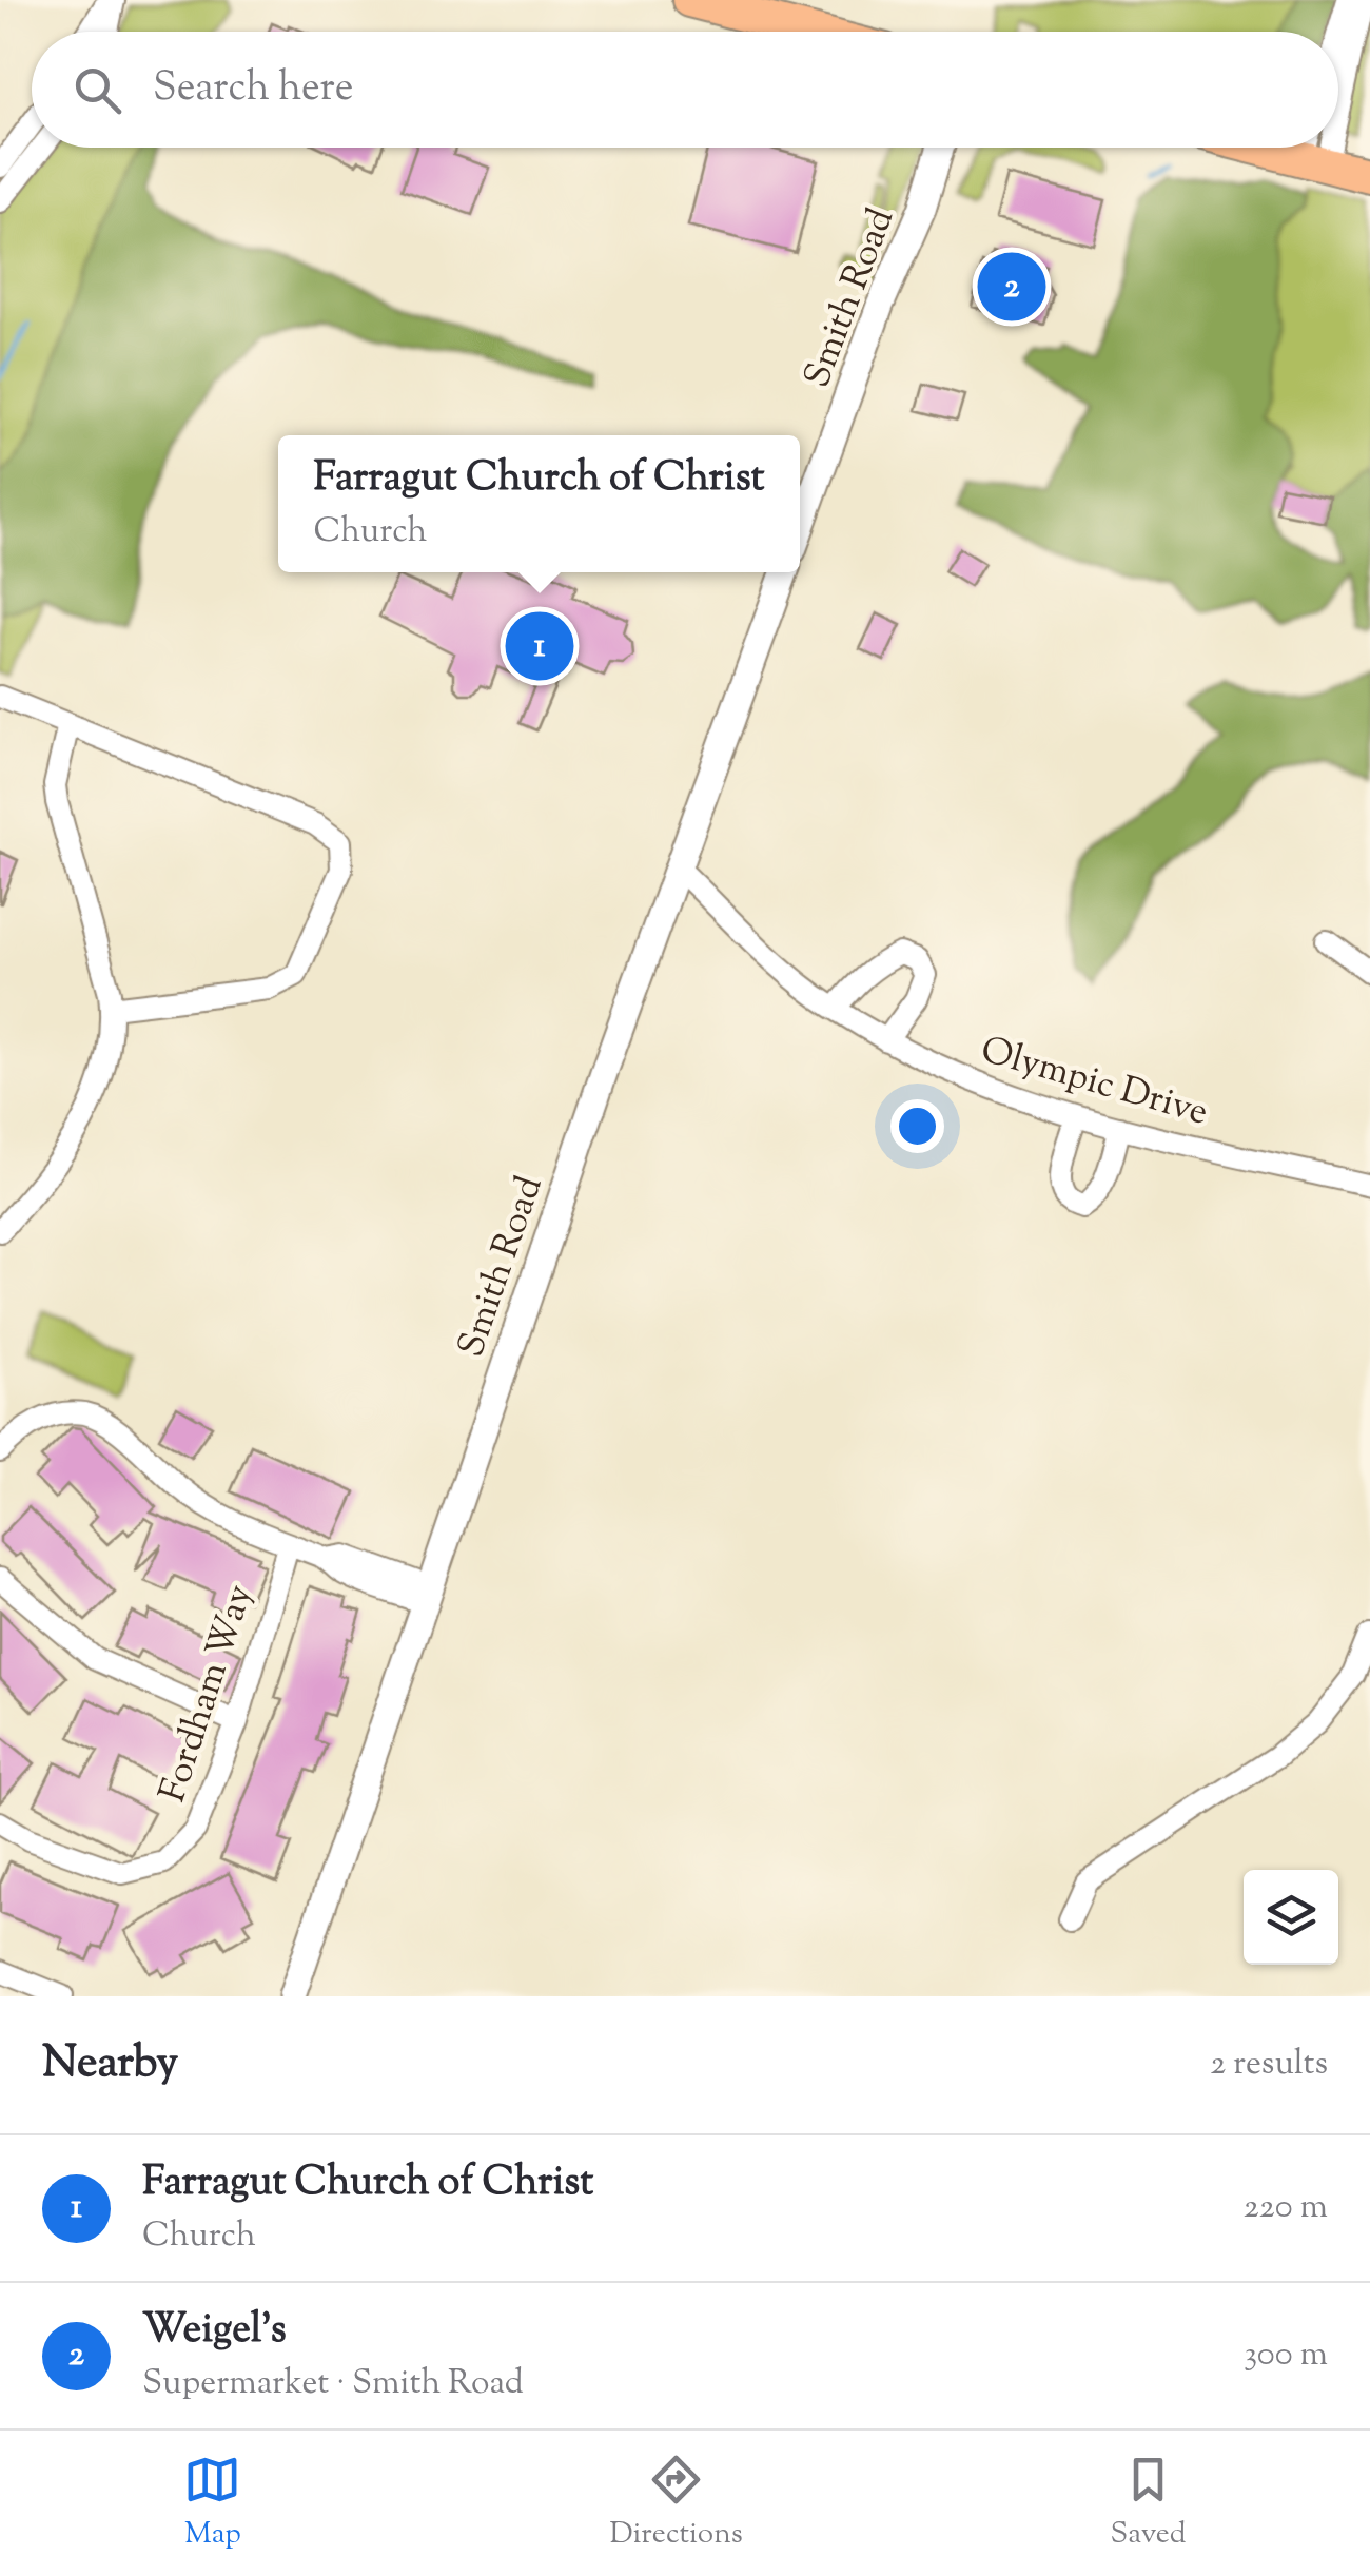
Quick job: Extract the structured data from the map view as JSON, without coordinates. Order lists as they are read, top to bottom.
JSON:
{
  "streets": {
    "street": ["Smith Road", "Olympic Drive", "Fordham Way"]
  },
  "crossings": [
    ["Smith Road", "Olympic Drive"],
    ["Smith Road", "Fordham Way"]
  ],
  "page": {
    "search": "Search here",
    "pins": ["2", "1"],
    "popup": ["Farragut Church of Christ", "Church"],
    "heading": ["Nearby", "2 results"],
    "list": [
      {
        "mark": "1",
        "name": "Farragut Church of Christ",
        "note": "Church",
        "value": "220 m"
      },
      {
        "mark": "2",
        "name": "Weigel's",
        "note": "Supermarket · Smith Road",
        "value": "300 m"
      }
    ],
    "nav": ["Map", "Directions", "Saved"]
  }
}
